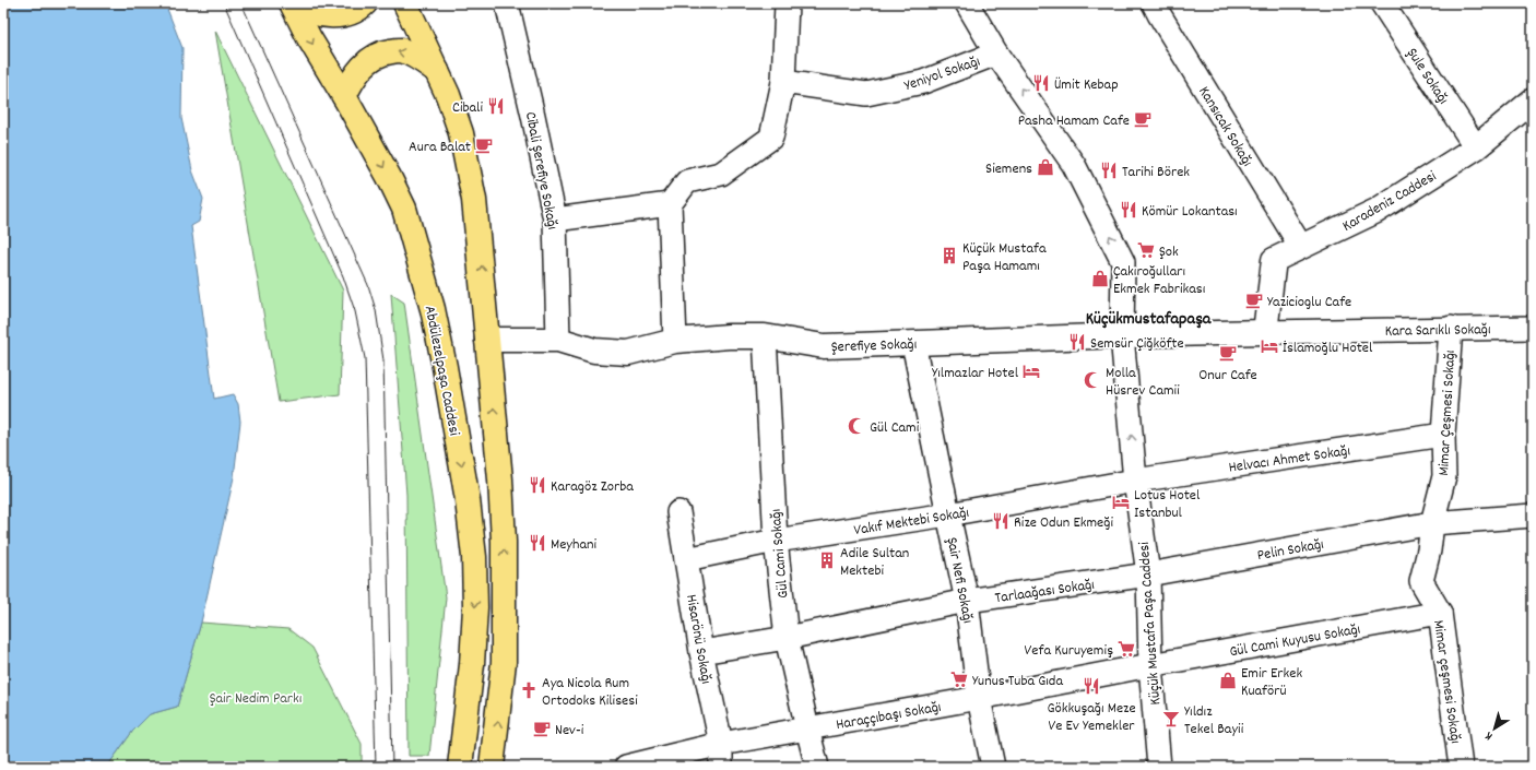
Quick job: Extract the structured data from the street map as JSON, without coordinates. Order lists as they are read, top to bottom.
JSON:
{
  "streets": {
    "main road": ["Abdülezelpaşa Caddesi"],
    "street": [
      "Yeniyol Sokağı",
      "Şule Sokağı",
      "Kansıcak Sokağı",
      "Cibali Şerefiye Sokağı",
      "Karadeniz Caddesi",
      "Kara Sarıklı Sokağı",
      "Şerefiye Sokağı",
      "Mimar Çeşmesi Sokağı",
      "Helvacı Ahmet Sokağı",
      "Vakıf Mektebi Sokağı",
      "Pelin Sokağı",
      "Gül Cami Sokağı",
      "Şair Nefi Sokağı",
      "Tarlaağası Sokağı",
      "Küçük Mustafa Paşa Caddesi",
      "Hisarönü Sokağı",
      "Gül Cami Kuyusu Sokağı",
      "Mimar çeşmesi Sokağı",
      "Haraççıbaşı Sokağı"
    ]
  },
  "crossings": [
    ["Yeniyol Sokağı", "Küçük Mustafa Paşa Caddesi"],
    ["Şule Sokağı", "Karadeniz Caddesi"],
    ["Kansıcak Sokağı", "Karadeniz Caddesi"],
    ["Cibali Şerefiye Sokağı", "Şerefiye Sokağı"],
    ["Karadeniz Caddesi", "Kara Sarıklı Sokağı"],
    ["Karadeniz Caddesi", "Şerefiye Sokağı"],
    ["Kara Sarıklı Sokağı", "Şerefiye Sokağı"],
    ["Kara Sarıklı Sokağı", "Mimar Çeşmesi Sokağı"],
    ["Şerefiye Sokağı", "Gül Cami Sokağı"],
    ["Şerefiye Sokağı", "Şair Nefi Sokağı"],
    ["Şerefiye Sokağı", "Küçük Mustafa Paşa Caddesi"],
    ["Mimar Çeşmesi Sokağı", "Helvacı Ahmet Sokağı"],
    ["Mimar Çeşmesi Sokağı", "Pelin Sokağı"],
    ["Mimar Çeşmesi Sokağı", "Mimar çeşmesi Sokağı"],
    ["Helvacı Ahmet Sokağı", "Vakıf Mektebi Sokağı"],
    ["Helvacı Ahmet Sokağı", "Küçük Mustafa Paşa Caddesi"],
    ["Vakıf Mektebi Sokağı", "Gül Cami Sokağı"],
    ["Vakıf Mektebi Sokağı", "Şair Nefi Sokağı"],
    ["Vakıf Mektebi Sokağı", "Küçük Mustafa Paşa Caddesi"],
    ["Vakıf Mektebi Sokağı", "Hisarönü Sokağı"],
    ["Pelin Sokağı", "Tarlaağası Sokağı"],
    ["Pelin Sokağı", "Küçük Mustafa Paşa Caddesi"],
    ["Pelin Sokağı", "Mimar çeşmesi Sokağı"],
    ["Gül Cami Sokağı", "Tarlaağası Sokağı"],
    ["Gül Cami Sokağı", "Haraççıbaşı Sokağı"],
    ["Şair Nefi Sokağı", "Tarlaağası Sokağı"],
    ["Şair Nefi Sokağı", "Haraççıbaşı Sokağı"],
    ["Tarlaağası Sokağı", "Küçük Mustafa Paşa Caddesi"],
    ["Tarlaağası Sokağı", "Hisarönü Sokağı"],
    ["Küçük Mustafa Paşa Caddesi", "Gül Cami Kuyusu Sokağı"],
    ["Küçük Mustafa Paşa Caddesi", "Haraççıbaşı Sokağı"],
    ["Hisarönü Sokağı", "Haraççıbaşı Sokağı"],
    ["Gül Cami Kuyusu Sokağı", "Mimar çeşmesi Sokağı"],
    ["Gül Cami Kuyusu Sokağı", "Haraççıbaşı Sokağı"]
  ],
  "one_way": ["Küçük Mustafa Paşa Caddesi"],
  "districts": ["Küçükmustafapaşa"],
  "parks": ["Şair Nedim Parkı"],
  "places": {
    "restaurant": [
      "Ümit Kebap",
      "Cibali",
      "Tarihi Börek",
      "Kömür Lokantası",
      "Semsür Çiğköfte",
      "Karagöz Zorba",
      "Rize Odun Ekmeği",
      "Meyhani",
      "Gökkuşağı Meze Ve Ev Yemekler"
    ],
    "cafe": [
      "Pasha Hamam Cafe",
      "Aura Balat",
      "Yazicioglu Cafe",
      "Onur Cafe",
      "Nev-i"
    ],
    "shop": ["Siemens", "Çakıroğulları Ekmek Fabrikası", "Emir Erkek Kuaförü"],
    "supermarket": ["Şok", "Vefa Kuruyemiş", "Yunus Tuba Gıda"],
    "building": ["Küçük Mustafa Paşa Hamamı", "Adile Sultan Mektebi"],
    "hotel": ["İslamoğlu Hotel", "Yılmazlar Hotel", "Lotus Hotel Istanbul"],
    "mosque": ["Molla Hüsrev Camii", "Gül Cami"],
    "church": ["Aya Nicola Rum Ortodoks Kilisesi"],
    "bar": ["Yıldız Tekel Bayii"]
  },
  "north": "bottom left"
}
